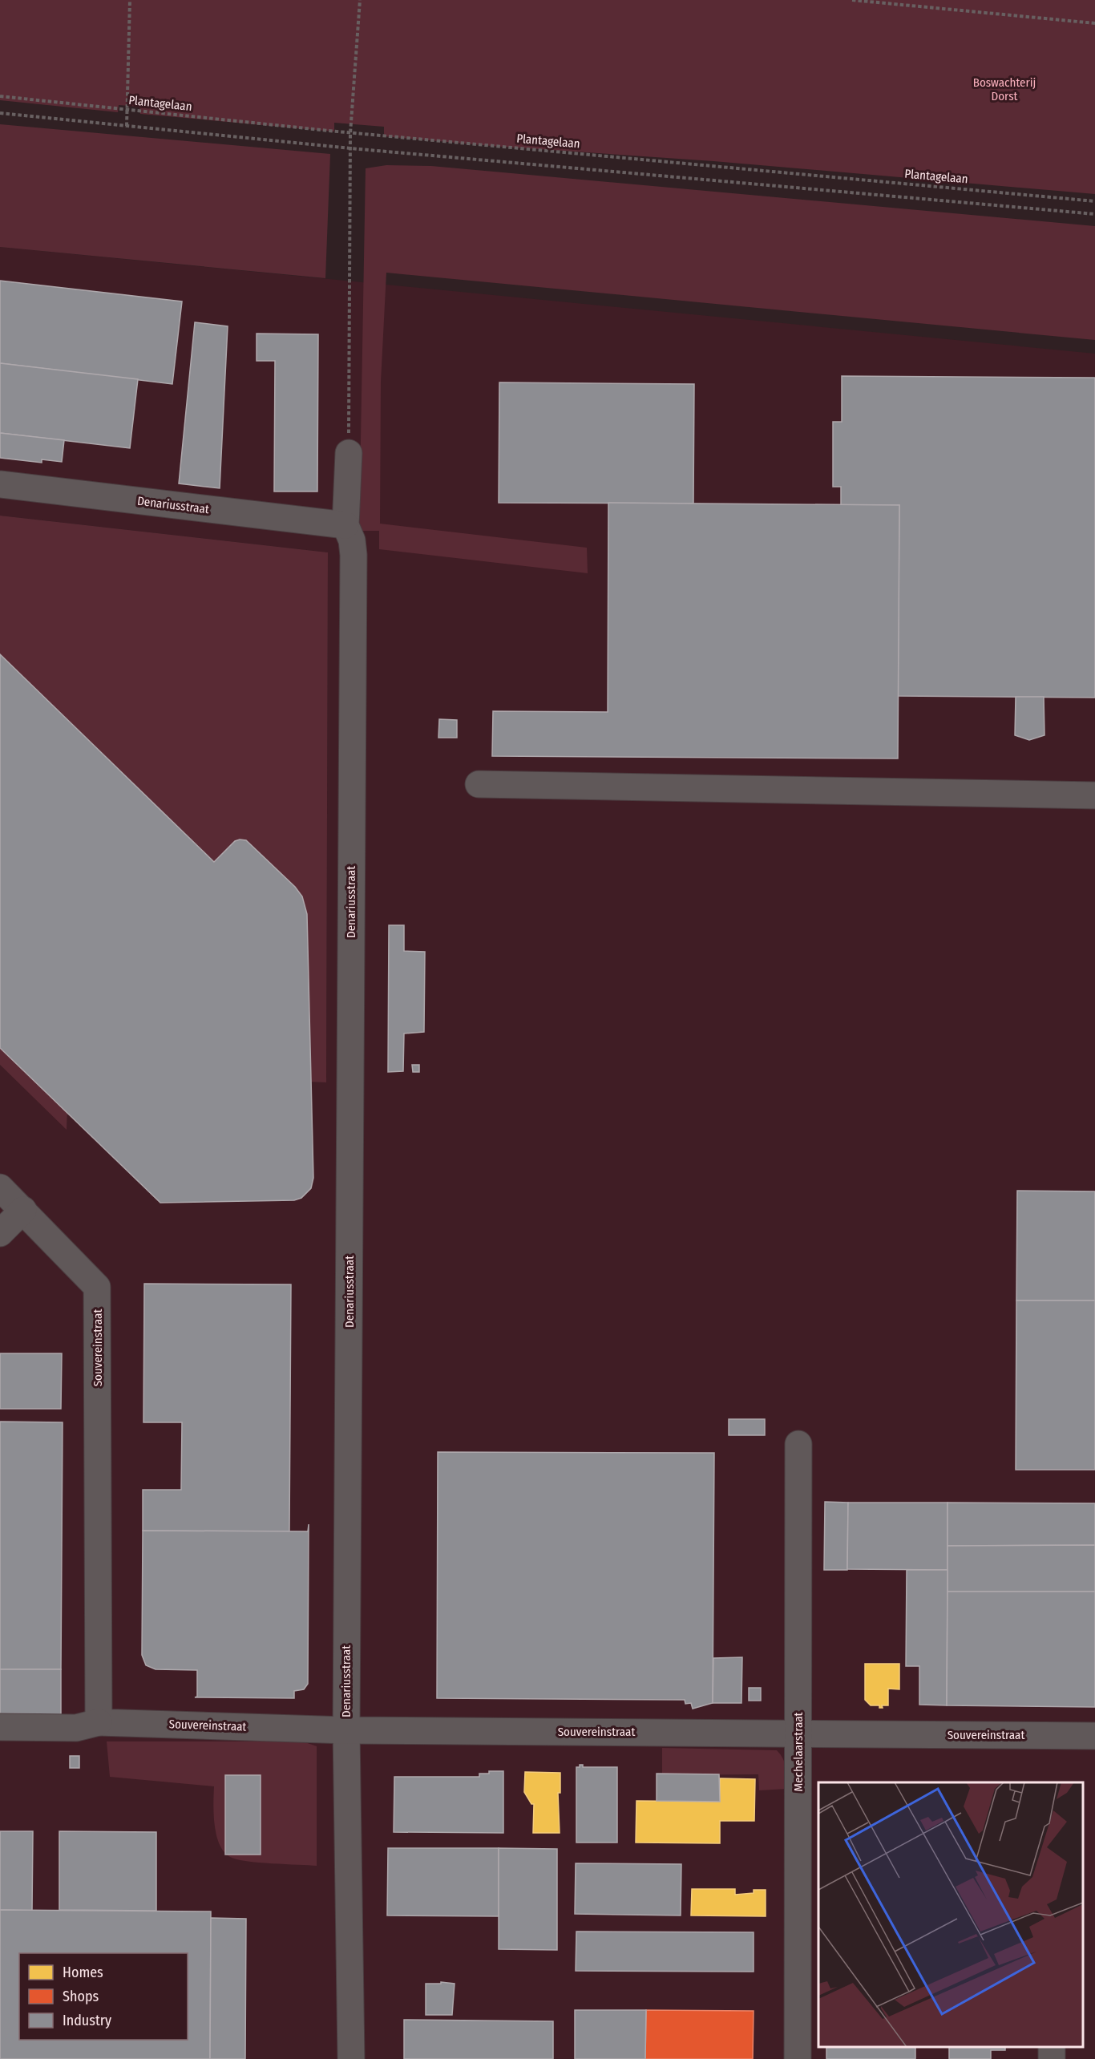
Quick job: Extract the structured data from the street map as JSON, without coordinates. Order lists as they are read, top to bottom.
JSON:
{
  "streets": {
    "street": ["Denariusstraat", "Souvereinstraat", "Mechelaarstraat"],
    "path": ["Plantagelaan"]
  },
  "crossings": [
    ["Denariusstraat", "Souvereinstraat"],
    ["Souvereinstraat", "Mechelaarstraat"]
  ],
  "parks": ["Boswachterij Dorst"],
  "legend": ["Homes", "Shops", "Industry"]
}
